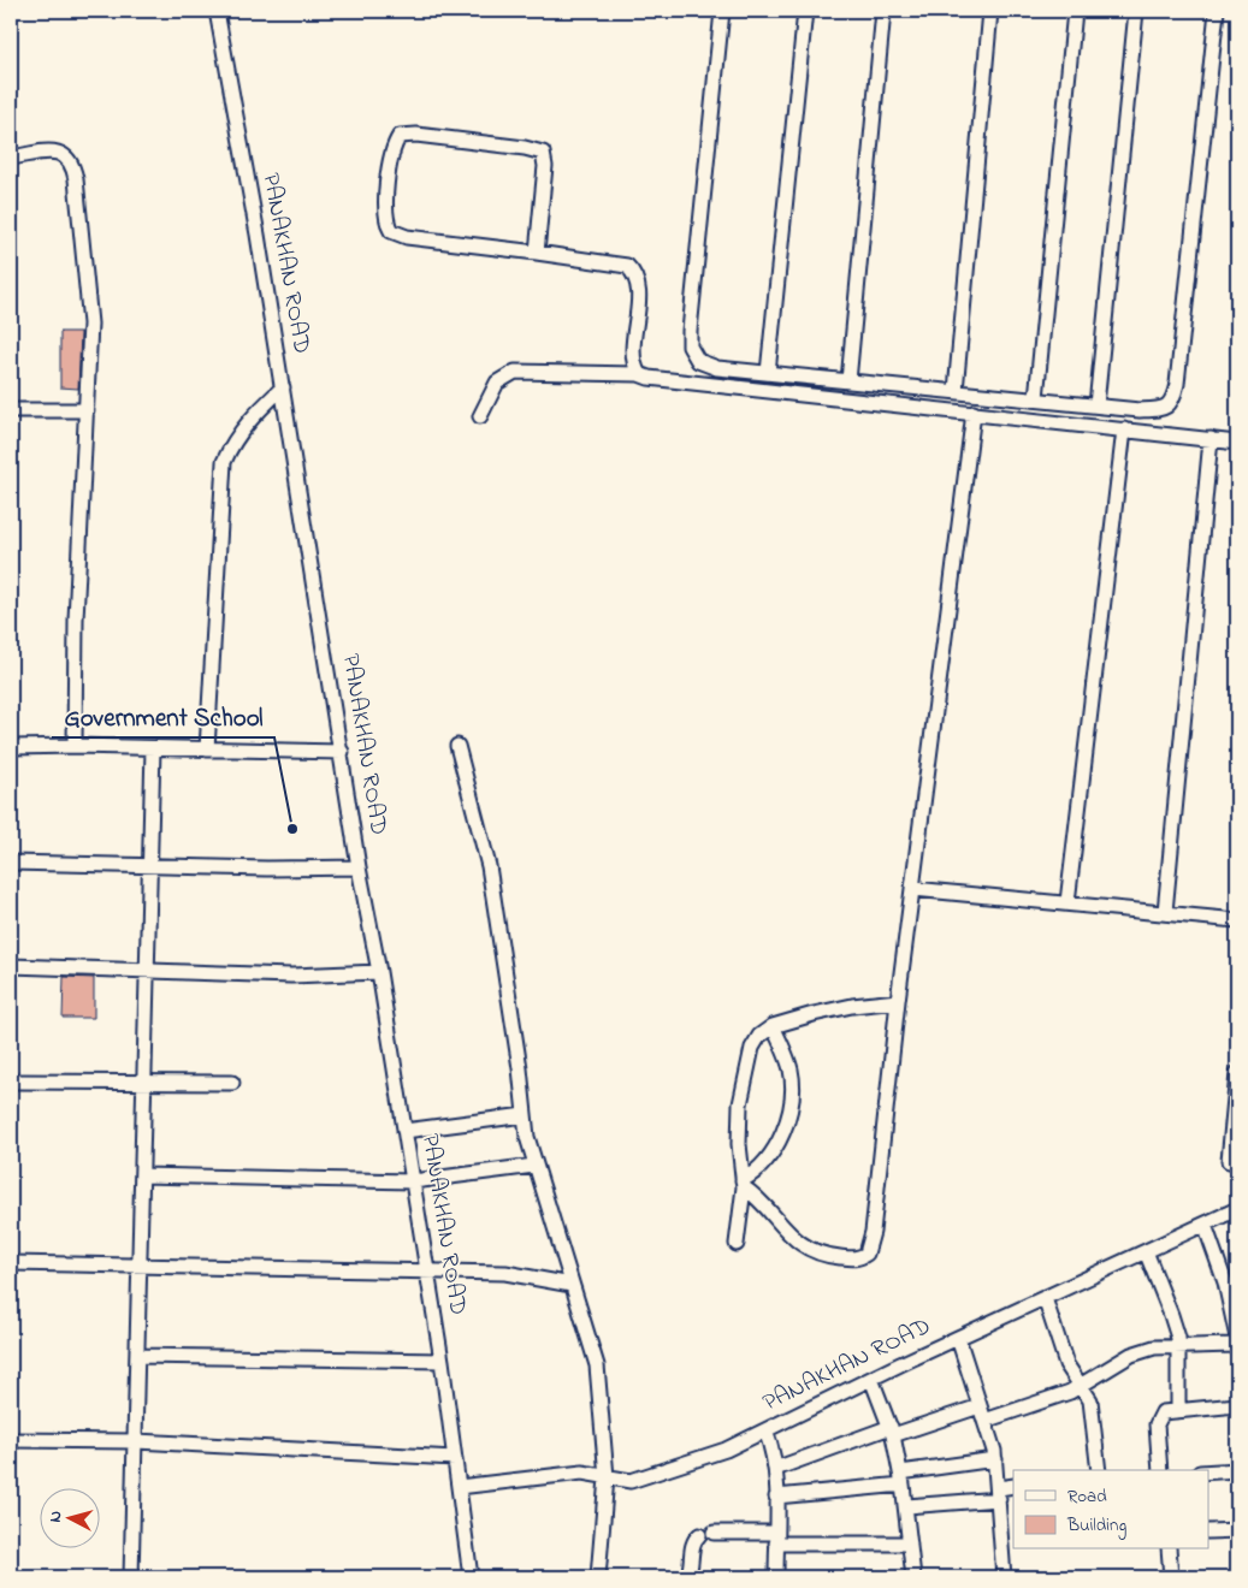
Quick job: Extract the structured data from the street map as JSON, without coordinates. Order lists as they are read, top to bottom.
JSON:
{
  "streets": {
    "street": ["PANAKHAN ROAD"]
  },
  "places": ["Government School"],
  "legend": ["Road", "Building"],
  "north": "left"
}
